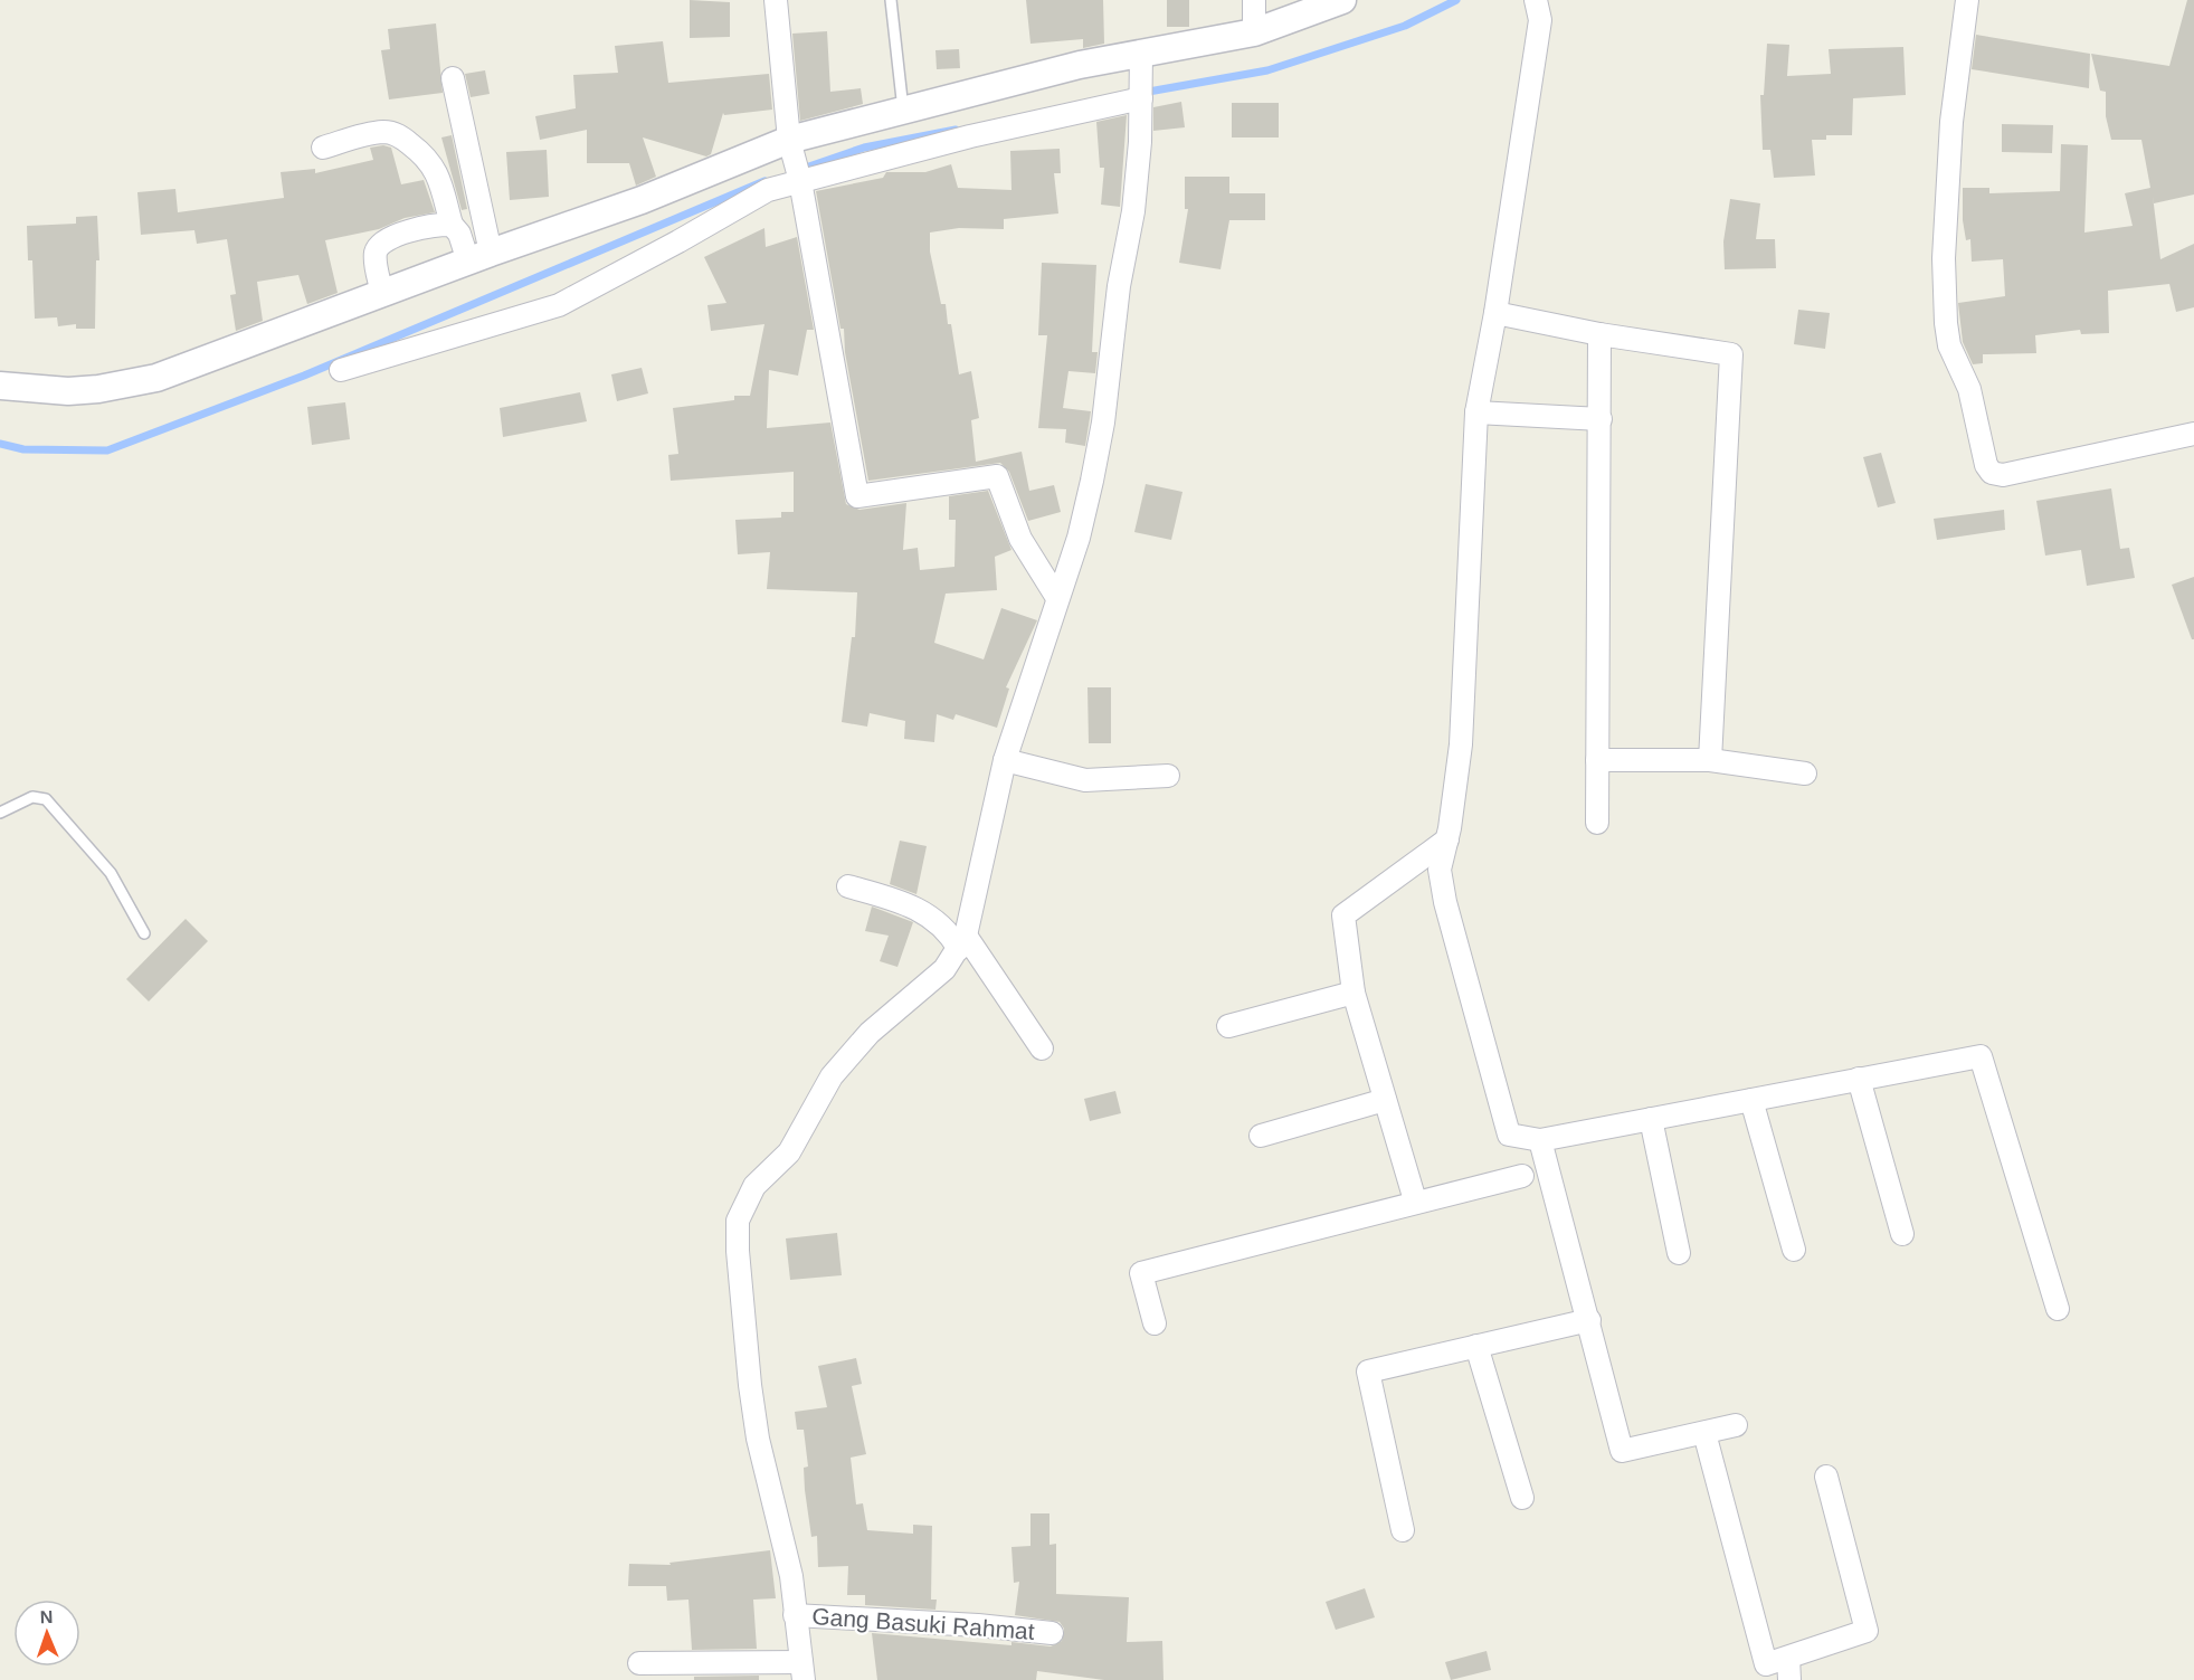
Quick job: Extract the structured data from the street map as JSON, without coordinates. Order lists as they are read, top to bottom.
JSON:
{
  "streets": {
    "street": ["Gang Basuki Rahmat"]
  },
  "north": "top"
}
